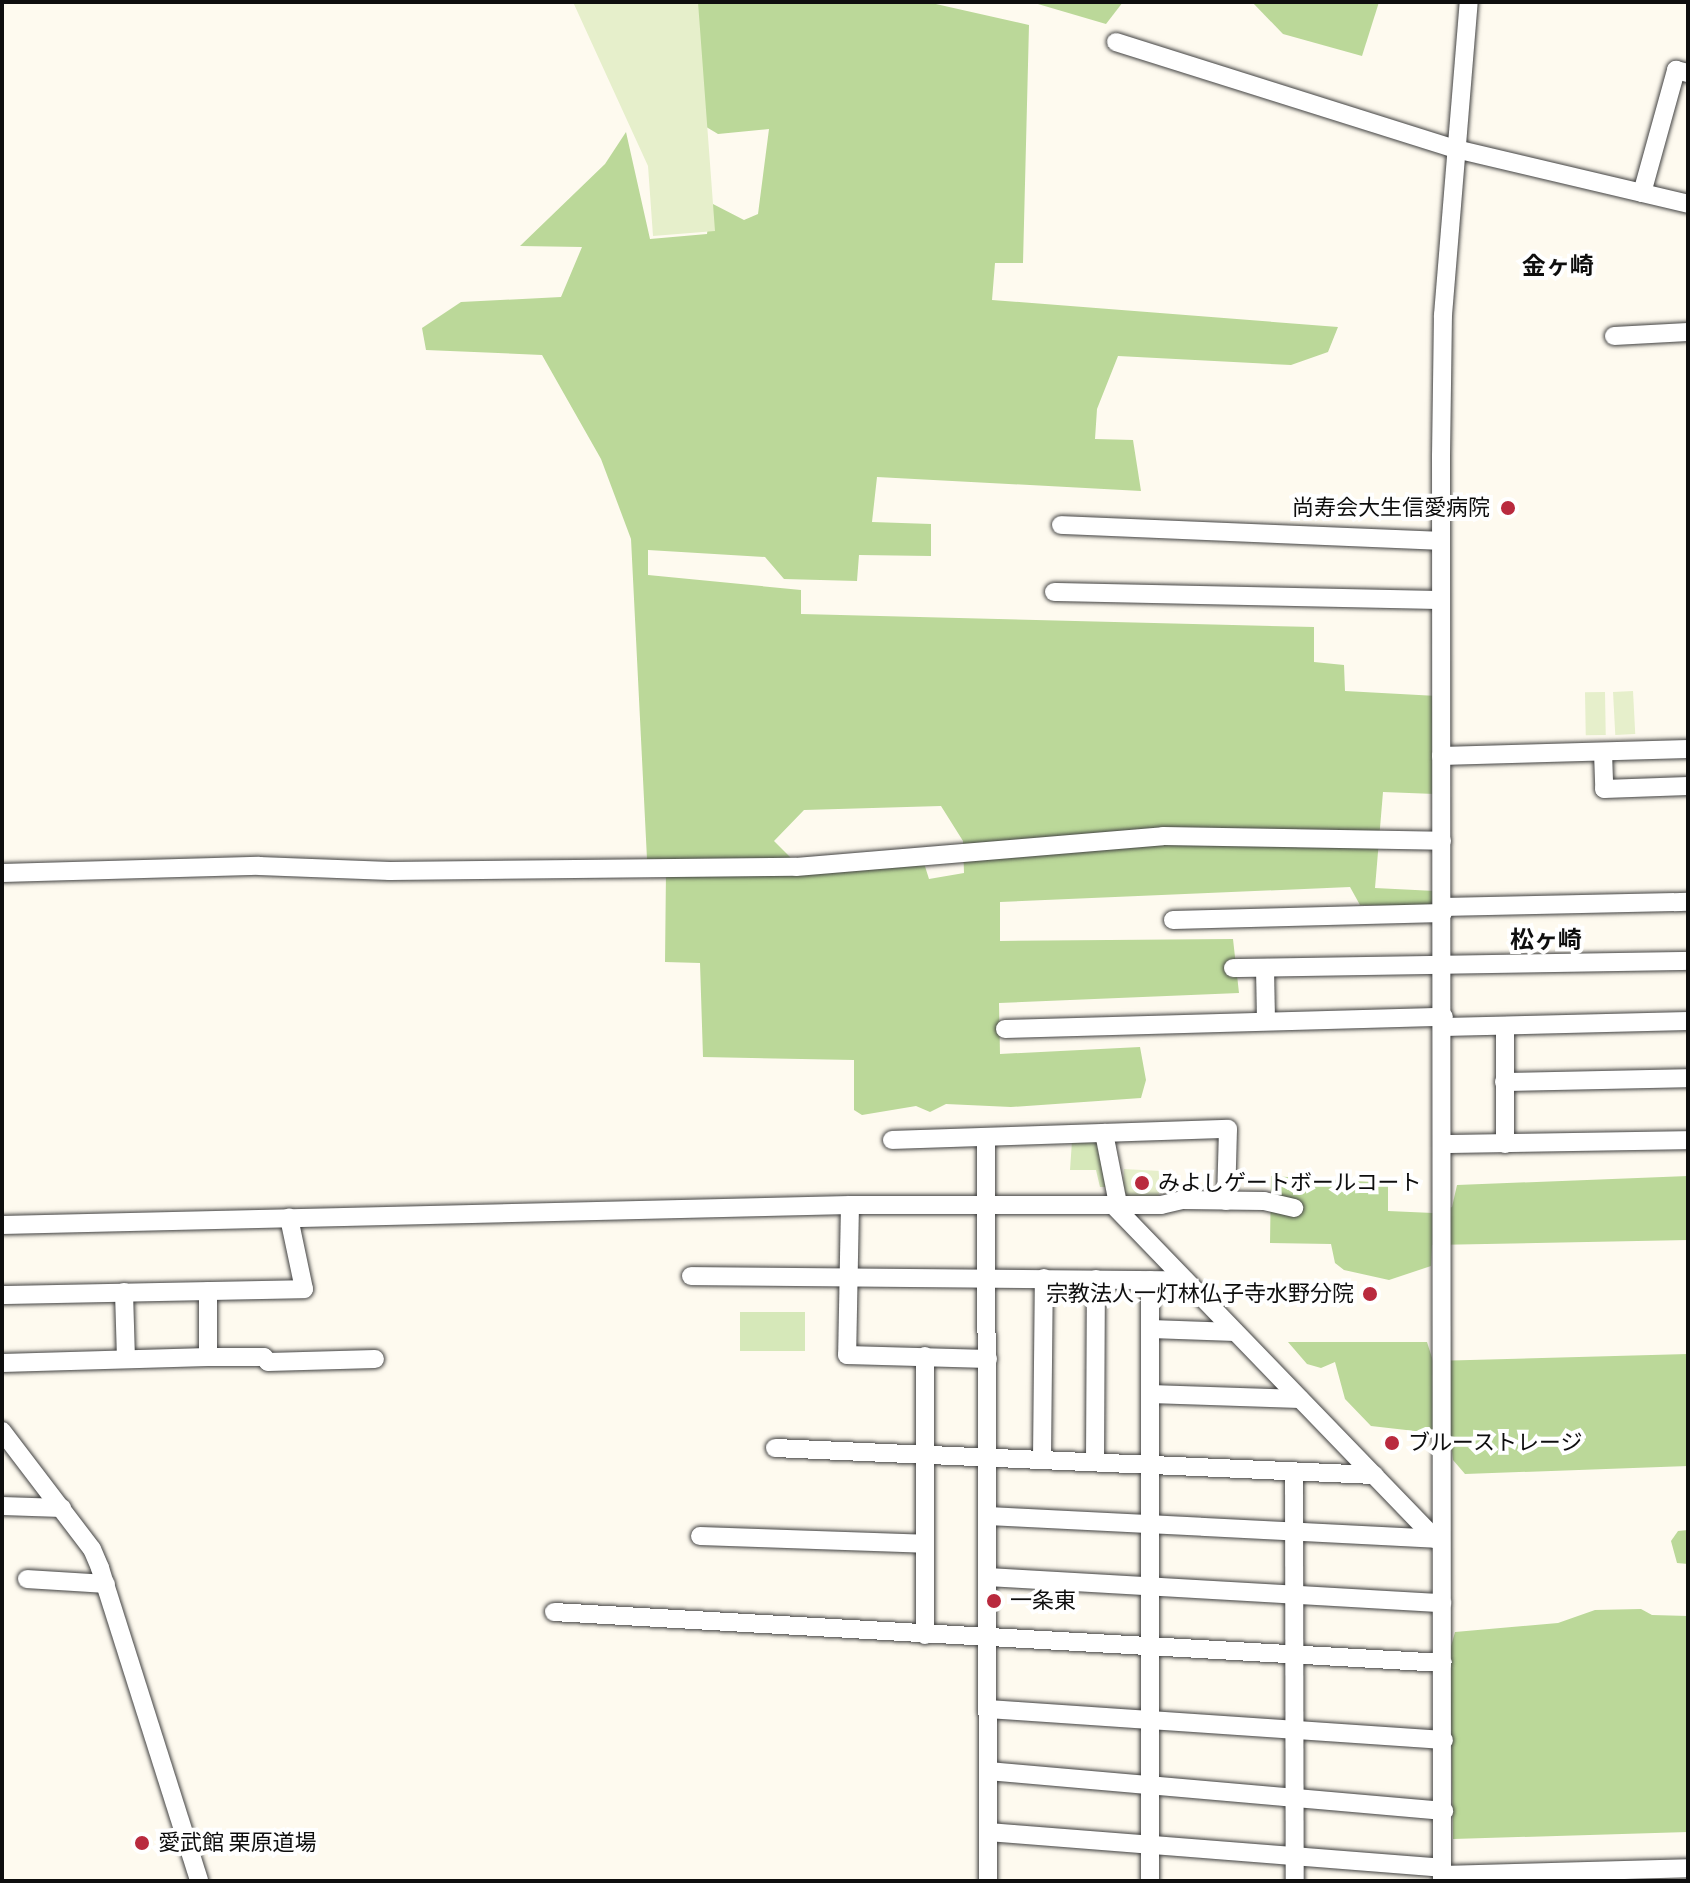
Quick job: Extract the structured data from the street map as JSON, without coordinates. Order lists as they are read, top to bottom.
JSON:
{
  "districts": ["金ヶ崎", "松ヶ崎"],
  "places": [
    "尚寿会大生信愛病院",
    "みよしゲートボールコート",
    "宗教法人一灯林仏子寺水野分院",
    "ブルーストレージ",
    "一条東",
    "愛武館 栗原道場"
  ]
}
